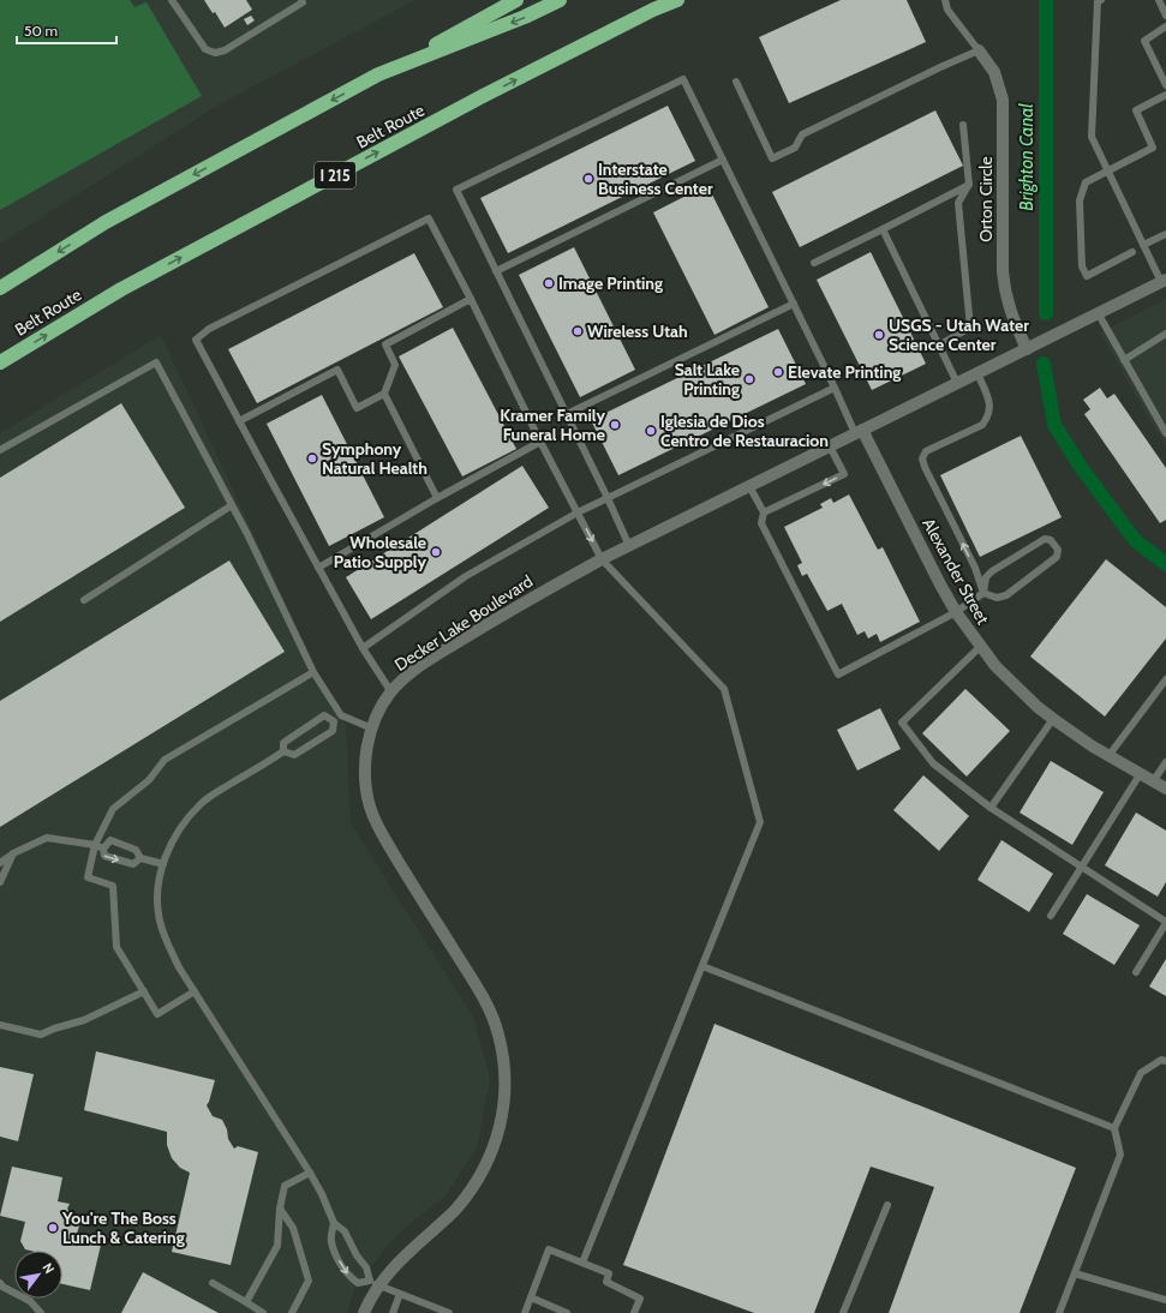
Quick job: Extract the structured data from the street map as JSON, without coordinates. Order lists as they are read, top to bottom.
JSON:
{
  "streets": {
    "highway": ["Belt Route", "I 215"],
    "street": ["Orton Circle", "Alexander Street", "Decker Lake Boulevard"]
  },
  "crossings": [
    ["Orton Circle", "Decker Lake Boulevard"],
    ["Alexander Street", "Decker Lake Boulevard"]
  ],
  "water": ["Brighton Canal"],
  "places": [
    "Interstate Business Center",
    "Image Printing",
    "Wireless Utah",
    "USGS - Utah Water Science Center",
    "Elevate Printing",
    "Salt Lake Printing",
    "Kramer Family Funeral Home",
    "Iglesia de Dios Centro de Restauracion",
    "Symphony Natural Health",
    "Wholesale Patio Supply",
    "You're The Boss Lunch & Catering"
  ],
  "scale_bar": "50 m",
  "north": "top right"
}
